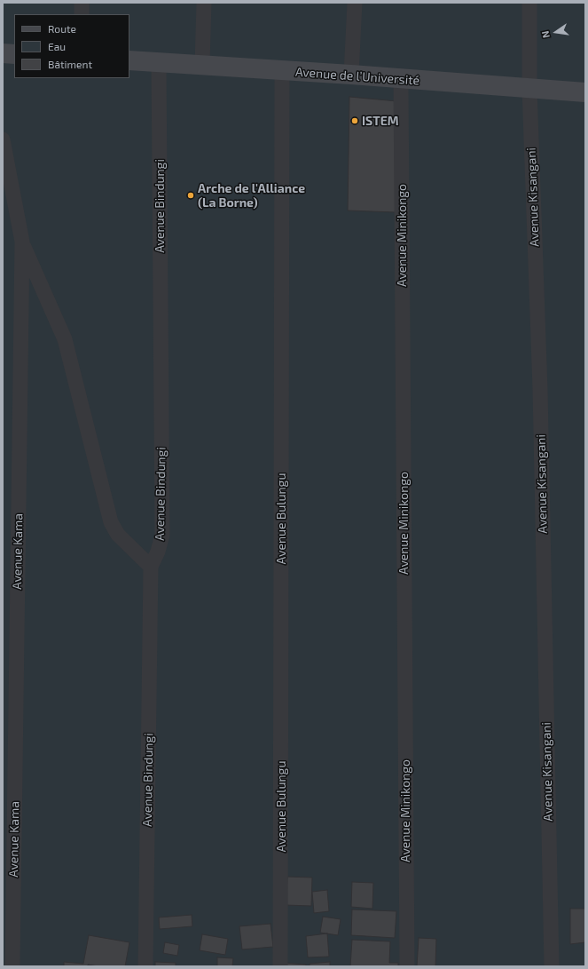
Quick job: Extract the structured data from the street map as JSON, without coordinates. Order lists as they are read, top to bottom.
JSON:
{
  "streets": {
    "main road": ["Avenue de l’Université"],
    "street": [
      "Avenue Kisangani",
      "Avenue Bindungi",
      "Avenue Minikongo",
      "Avenue Bulungu",
      "Avenue Kama"
    ]
  },
  "crossings": [
    ["Avenue de l’Université", "Avenue Kisangani"],
    ["Avenue de l’Université", "Avenue Bindungi"],
    ["Avenue de l’Université", "Avenue Minikongo"],
    ["Avenue de l’Université", "Avenue Bulungu"]
  ],
  "places": ["ISTEM", "Arche de l'Alliance (La Borne)"],
  "legend": ["Route", "Eau", "Bâtiment"],
  "north": "left"
}
